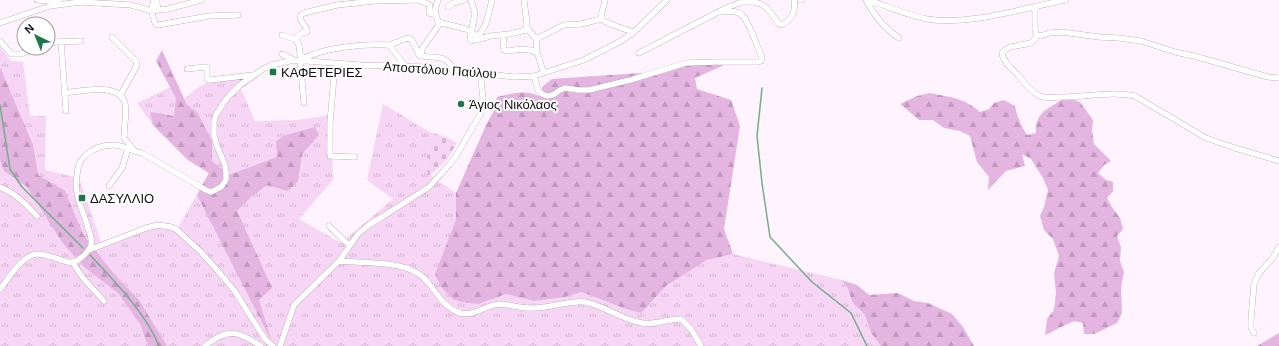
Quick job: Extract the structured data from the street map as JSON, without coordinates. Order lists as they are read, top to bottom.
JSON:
{
  "streets": {
    "street": ["Αποστόλου Παύλου"]
  },
  "places": {
    "transit": ["ΚΑΦΕΤΕΡΙΕΣ", "ΔΑΣΥΛΛΙΟ"],
    "other": ["Άγιος Νικόλαος"]
  },
  "north": "top left"
}
